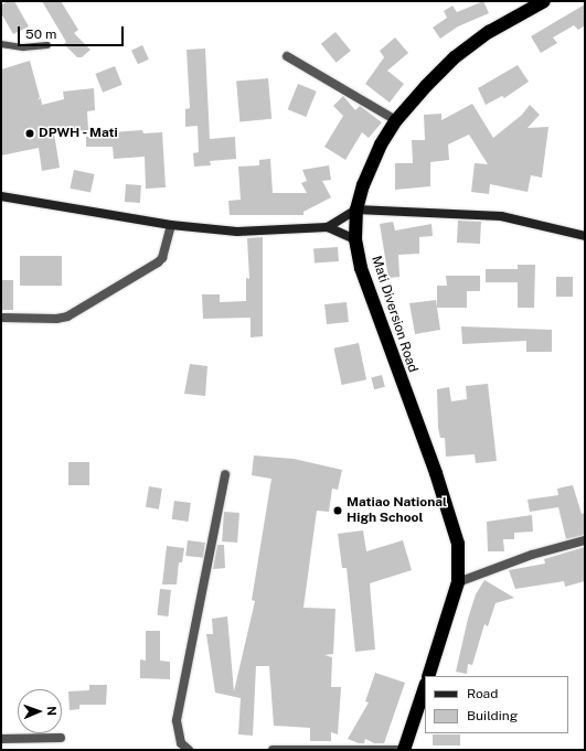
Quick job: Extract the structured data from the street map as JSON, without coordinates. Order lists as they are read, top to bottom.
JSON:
{
  "streets": {
    "highway": ["Mati Diversion Road"]
  },
  "places": ["DPWH - Mati", "Matiao National High School"],
  "legend": ["Road", "Building"],
  "scale_bar": "50 m",
  "north": "right"
}
